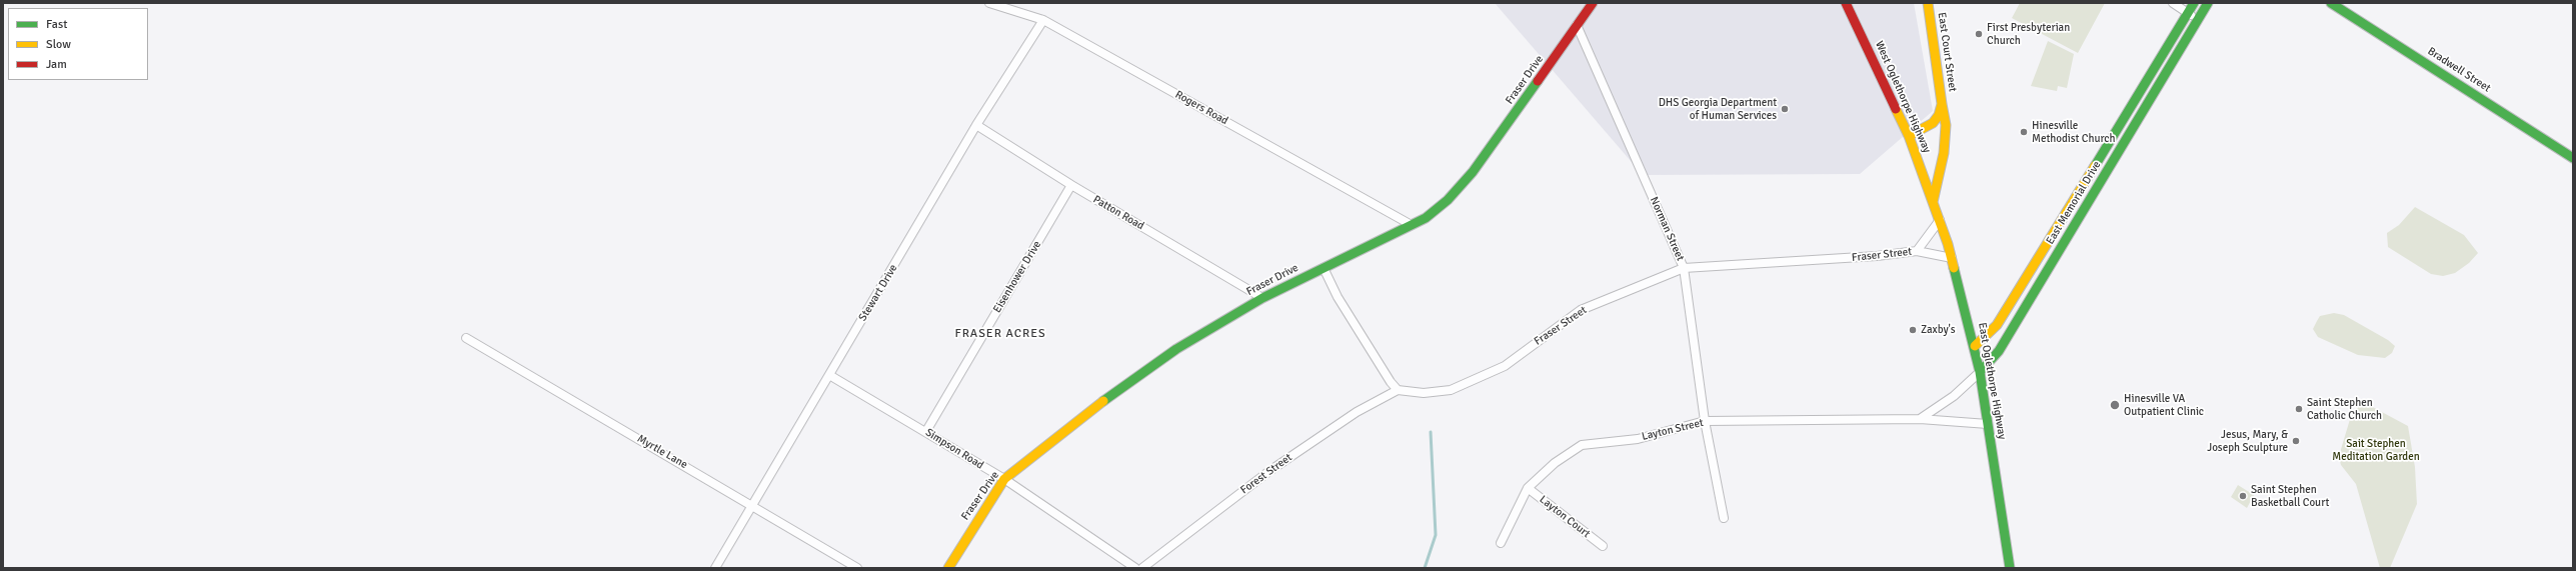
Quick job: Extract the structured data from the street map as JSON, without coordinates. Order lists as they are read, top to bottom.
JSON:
{
  "streets": {
    "main road": [
      "East Court Street",
      "Bradwell Street",
      "Fraser Drive",
      "West Oglethorpe Highway",
      "East Memorial Drive",
      "East Oglethorpe Highway"
    ],
    "street": [
      "Rogers Road",
      "Patton Road",
      "Norman Street",
      "Fraser Street",
      "Eisenhower Drive",
      "Stewart Drive",
      "Layton Street",
      "Simpson Road",
      "Myrtle Lane",
      "Forest Street",
      "Layton Court"
    ]
  },
  "crossings": [
    ["East Court Street", "West Oglethorpe Highway"],
    ["Fraser Drive", "Rogers Road"],
    ["Fraser Drive", "Patton Road"],
    ["Fraser Drive", "Norman Street"],
    ["Fraser Drive", "Simpson Road"],
    ["West Oglethorpe Highway", "East Oglethorpe Highway"],
    ["Rogers Road", "Stewart Drive"],
    ["East Memorial Drive", "East Oglethorpe Highway"],
    ["Patton Road", "Eisenhower Drive"],
    ["Patton Road", "Stewart Drive"],
    ["Norman Street", "Fraser Street"],
    ["Norman Street", "Layton Street"],
    ["Fraser Street", "East Oglethorpe Highway"],
    ["Fraser Street", "Forest Street"],
    ["Eisenhower Drive", "Simpson Road"],
    ["Stewart Drive", "Simpson Road"],
    ["Stewart Drive", "Myrtle Lane"],
    ["East Oglethorpe Highway", "Layton Street"],
    ["Layton Street", "Layton Court"]
  ],
  "districts": ["FRASER ACRES"],
  "parks": ["Sait Stephen Meditation Garden"],
  "places": [
    "First Presbyterian Church",
    "DHS Georgia Department of Human Services",
    "Hinesville Methodist Church",
    "Zaxby's",
    "Hinesville VA Outpatient Clinic",
    "Saint Stephen Catholic Church",
    "Jesus, Mary, & Joseph Sculpture",
    "Saint Stephen Basketball Court"
  ],
  "legend": ["Fast", "Slow", "Jam"]
}
